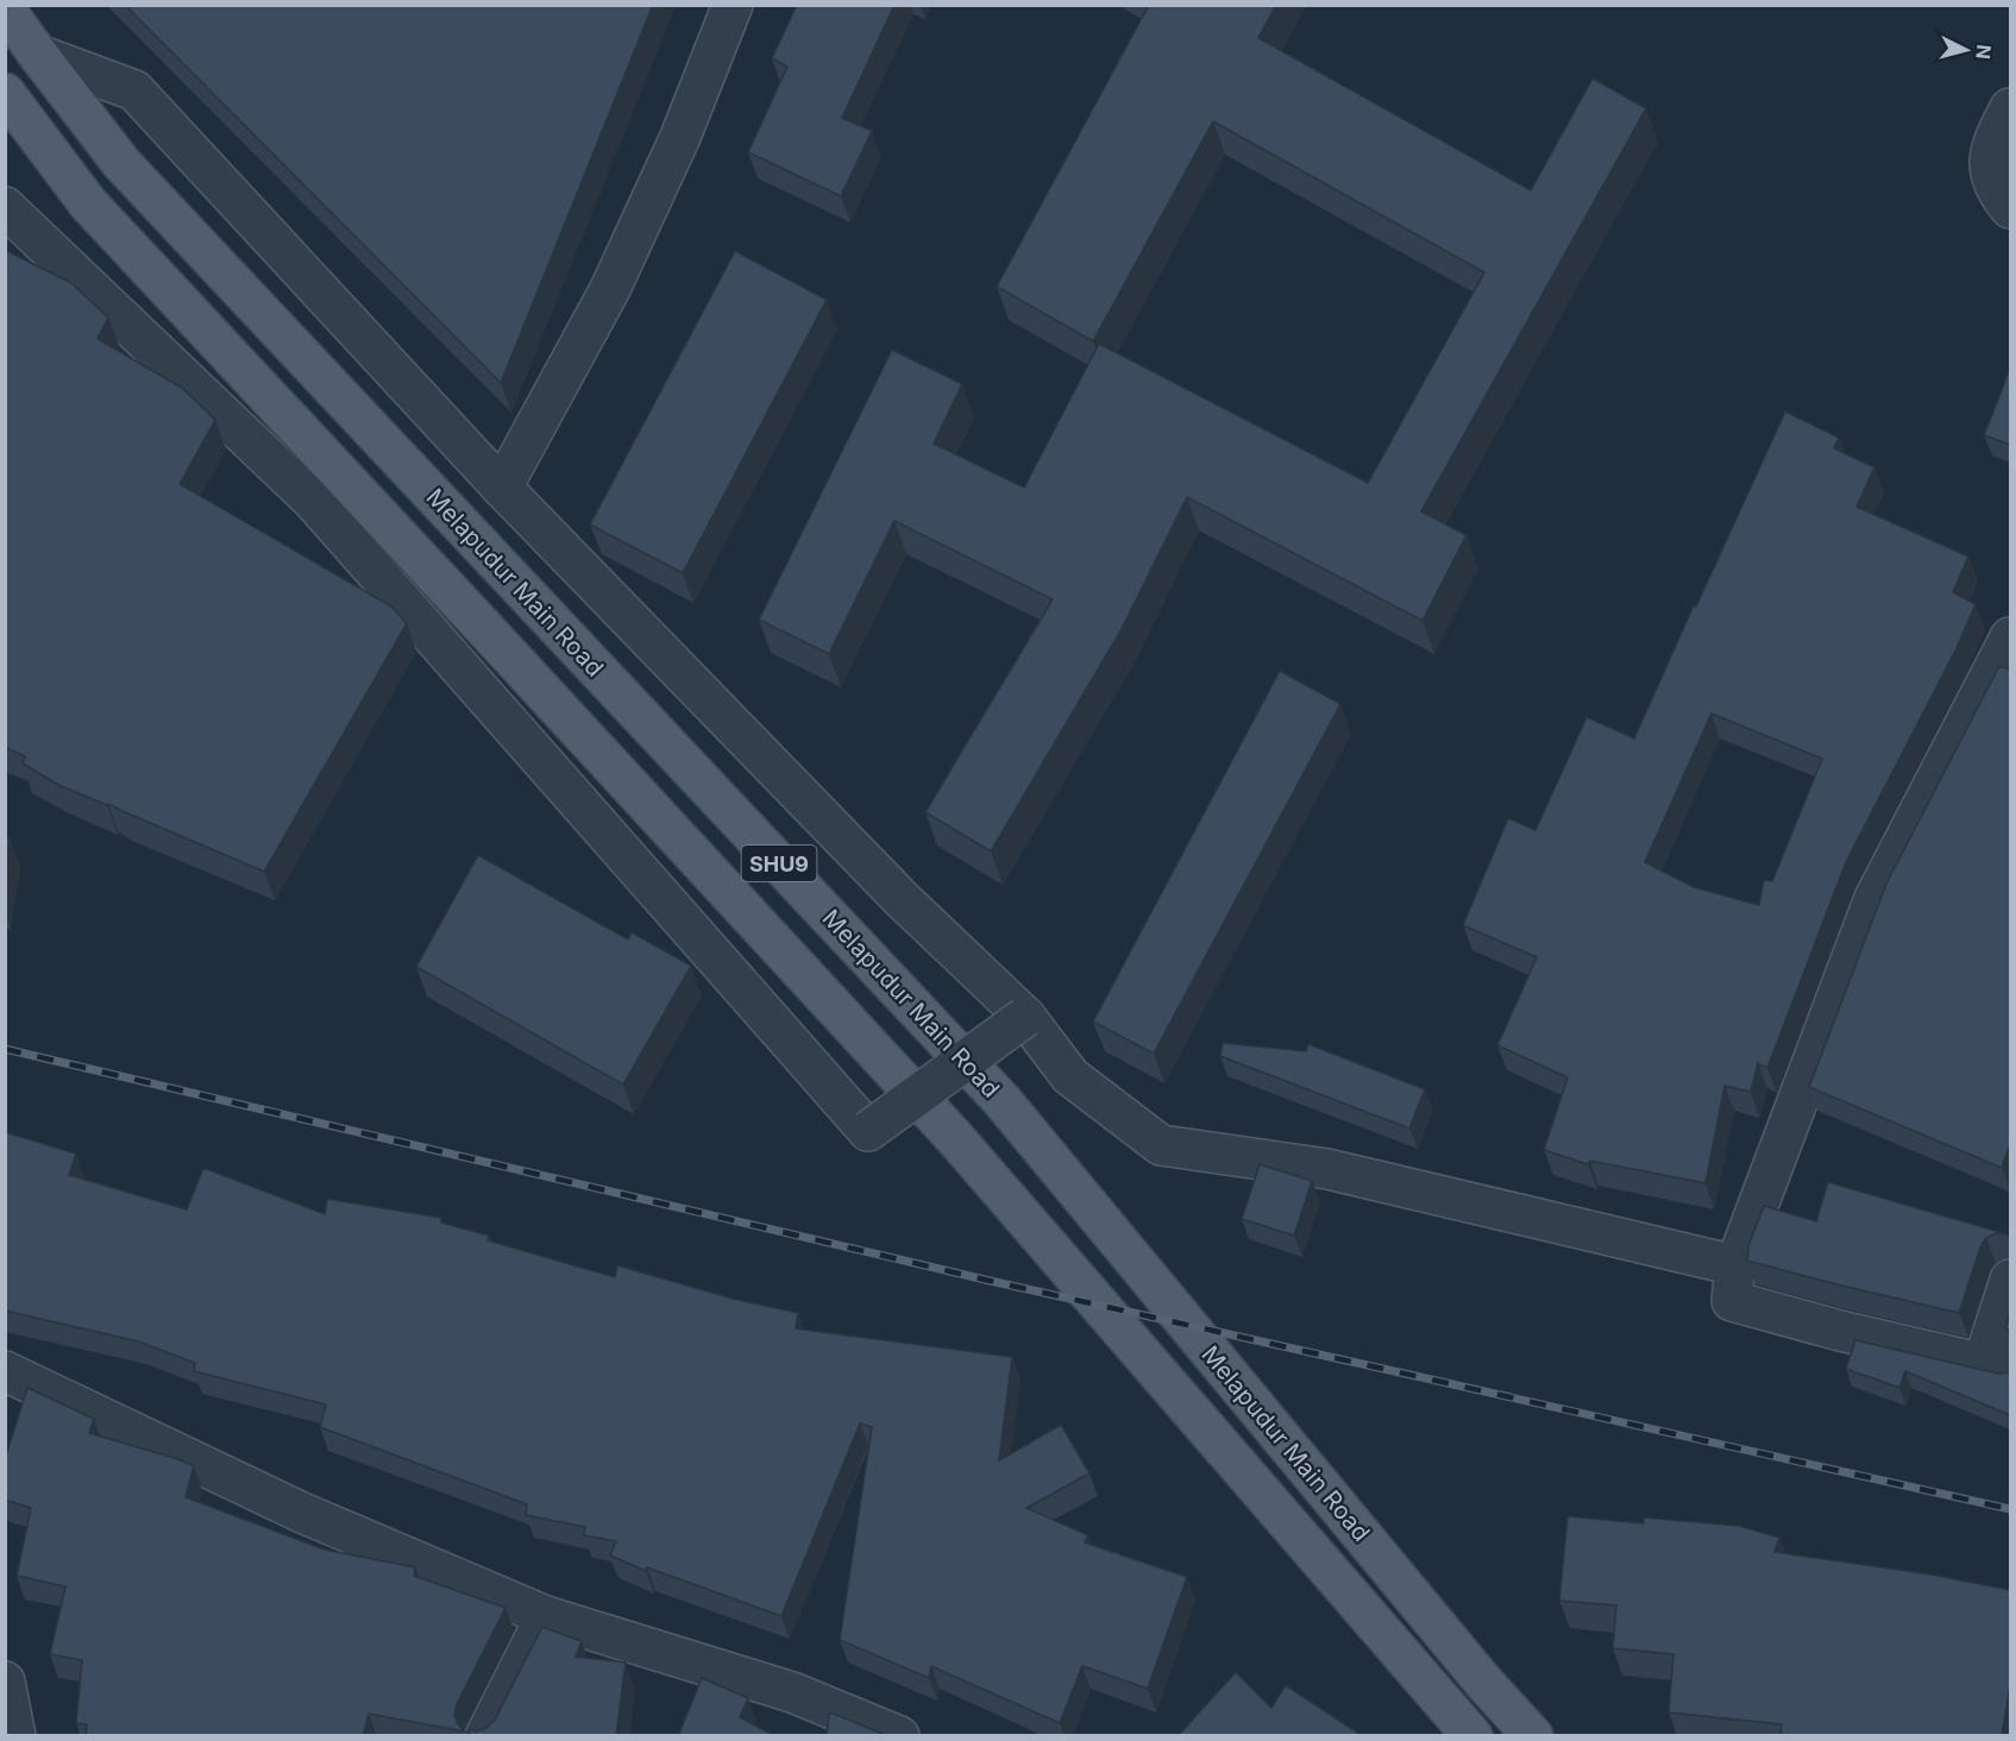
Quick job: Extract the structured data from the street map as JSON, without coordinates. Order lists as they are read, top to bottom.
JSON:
{
  "streets": {
    "main road": ["Melapudur Main Road", "SHU9"]
  },
  "north": "right"
}
